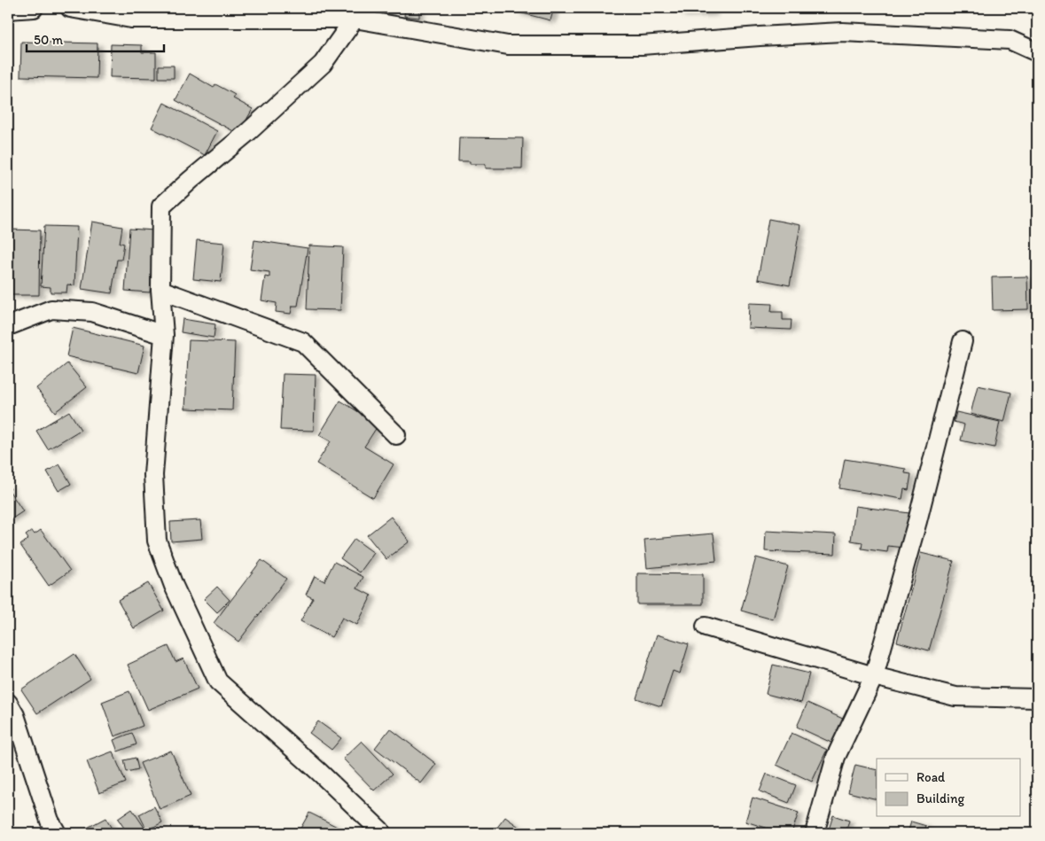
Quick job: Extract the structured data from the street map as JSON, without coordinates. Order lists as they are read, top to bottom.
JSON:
{
  "legend": ["Road", "Building"],
  "scale_bar": "50 m"
}
